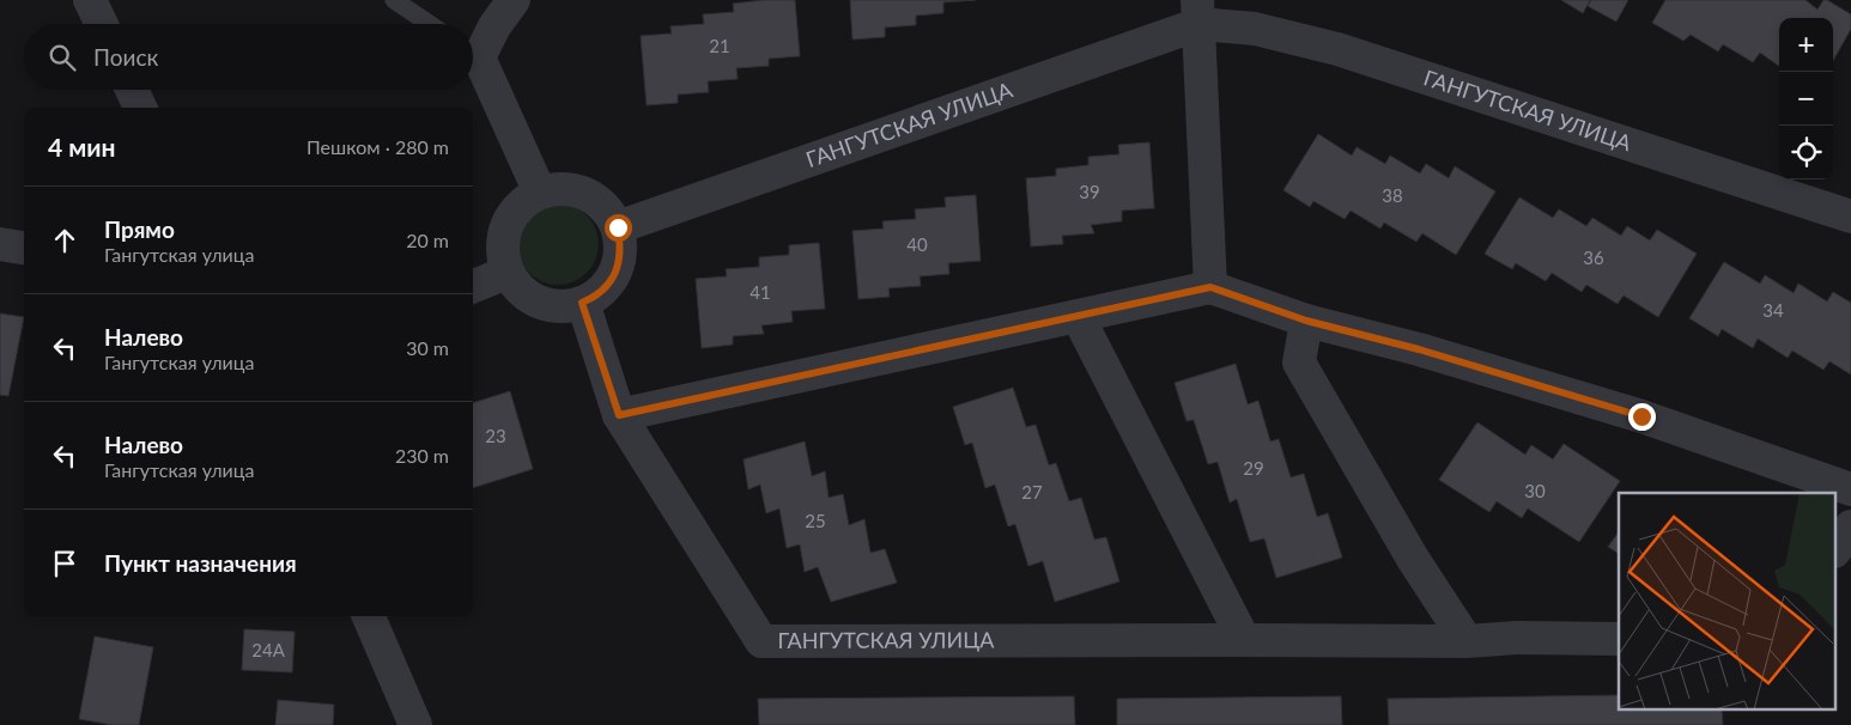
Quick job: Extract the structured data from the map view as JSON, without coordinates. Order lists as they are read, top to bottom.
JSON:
{
  "streets": {
    "street": ["ГАНГУТСКАЯ УЛИЦА"]
  },
  "house_numbers": [
    "21",
    "39",
    "38",
    "40",
    "36",
    "41",
    "34",
    "23",
    "29",
    "30",
    "27",
    "25",
    "24А"
  ],
  "page": {
    "map_buttons": ["+", "−"],
    "search": "Поиск",
    "heading": ["4 мин", "Пешком · 280 m"],
    "list": [
      ["Прямо", "Гангутская улица", "20 m"],
      ["Налево", "Гангутская улица", "30 m"],
      ["Налево", "Гангутская улица", "230 m"],
      "Пункт назначения"
    ]
  }
}
